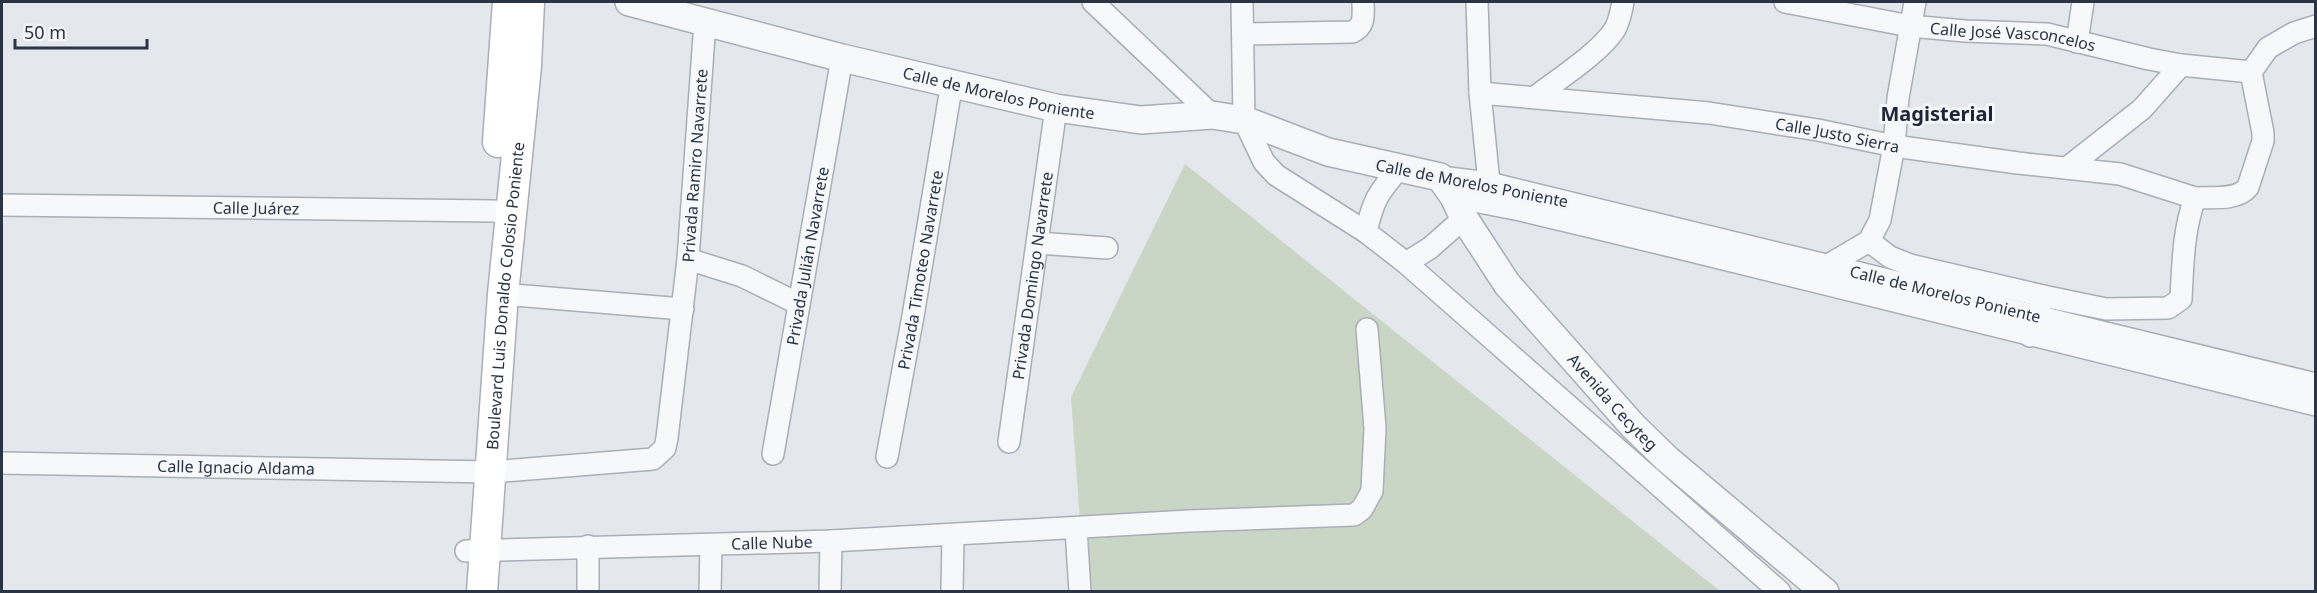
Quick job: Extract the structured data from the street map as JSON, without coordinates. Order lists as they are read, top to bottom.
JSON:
{
  "streets": {
    "main road": ["Boulevard Luis Donaldo Colosio Poniente"],
    "street": [
      "Calle José Vasconcelos",
      "Calle de Morelos Poniente",
      "Calle Justo Sierra",
      "Privada Ramiro Navarrete",
      "Calle Juárez",
      "Privada Julián Navarrete",
      "Privada Timoteo Navarrete",
      "Privada Domingo Navarrete",
      "Avenida Cecyteg",
      "Calle Ignacio Aldama",
      "Calle Nube"
    ]
  },
  "crossings": [
    ["Calle de Morelos Poniente", "Privada Ramiro Navarrete"],
    ["Calle de Morelos Poniente", "Privada Julián Navarrete"],
    ["Calle de Morelos Poniente", "Privada Timoteo Navarrete"],
    ["Calle de Morelos Poniente", "Privada Domingo Navarrete"],
    ["Calle de Morelos Poniente", "Avenida Cecyteg"],
    ["Privada Ramiro Navarrete", "Boulevard Luis Donaldo Colosio Poniente"],
    ["Privada Ramiro Navarrete", "Calle Ignacio Aldama"],
    ["Calle Juárez", "Boulevard Luis Donaldo Colosio Poniente"],
    ["Boulevard Luis Donaldo Colosio Poniente", "Calle Ignacio Aldama"],
    ["Boulevard Luis Donaldo Colosio Poniente", "Calle Nube"]
  ],
  "districts": ["Magisterial"],
  "scale_bar": "50 m"
}
